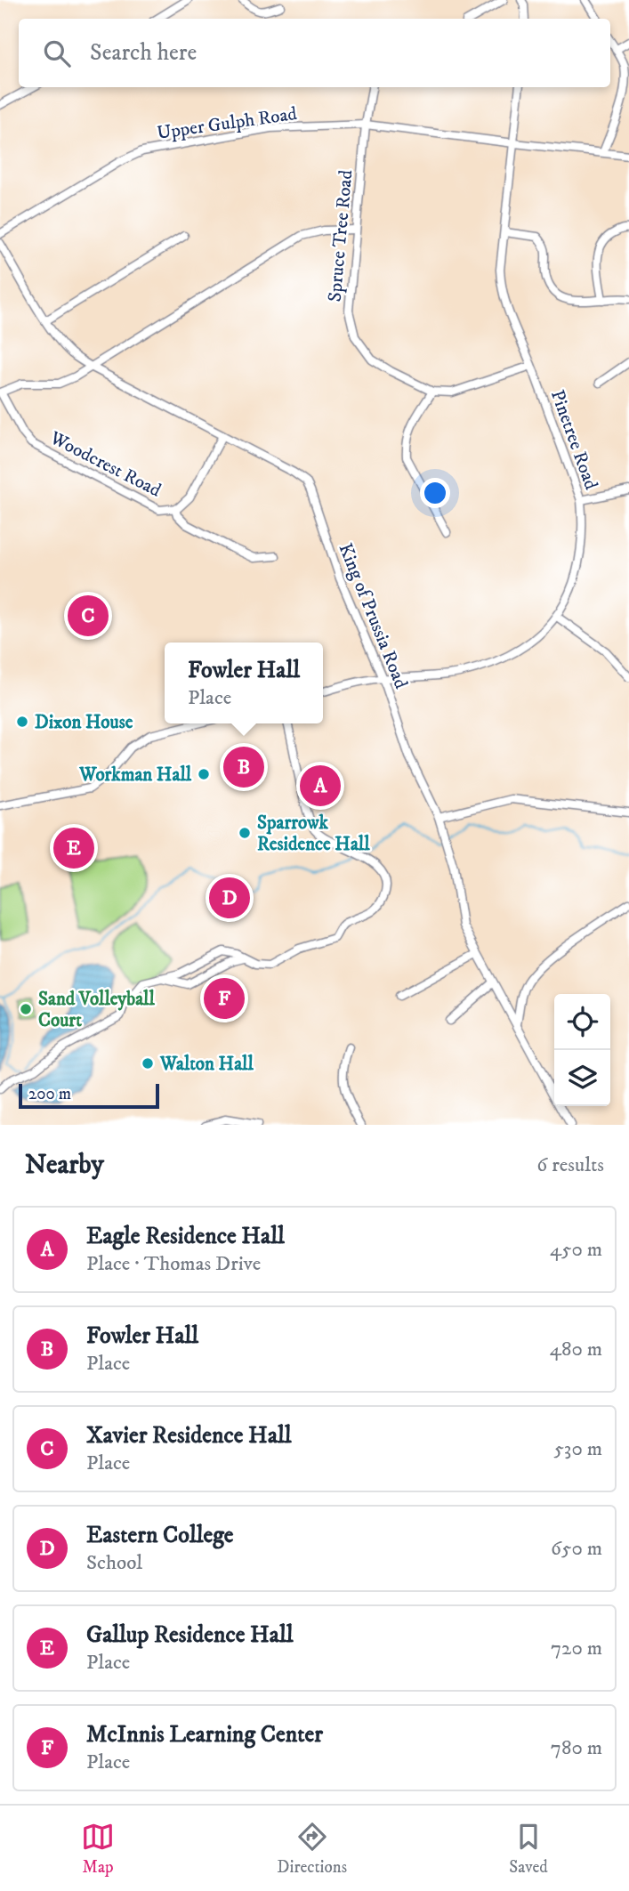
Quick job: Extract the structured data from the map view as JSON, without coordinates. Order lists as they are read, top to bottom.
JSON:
{
  "streets": {
    "street": [
      "Upper Gulph Road",
      "Spruce Tree Road",
      "Pinetree Road",
      "Woodcrest Road",
      "King of Prussia Road"
    ]
  },
  "crossings": [
    ["Upper Gulph Road", "Spruce Tree Road"],
    ["Upper Gulph Road", "Pinetree Road"],
    ["Pinetree Road", "King of Prussia Road"],
    ["Woodcrest Road", "King of Prussia Road"]
  ],
  "places": [
    "Dixon House",
    "Workman Hall",
    "Sparrowk Residence Hall",
    "Sand Volleyball Court",
    "Walton Hall"
  ],
  "scale_bar": "200 m",
  "page": {
    "search": "Search here",
    "pins": [
      "C",
      "B",
      "A",
      "E",
      "D",
      "F"
    ],
    "popup": ["Fowler Hall", "Place"],
    "scale": "200 m",
    "heading": ["Nearby", "6 results"],
    "list": [
      {
        "mark": "A",
        "name": "Eagle Residence Hall",
        "note": "Place · Thomas Drive",
        "value": "450 m"
      },
      {
        "mark": "B",
        "name": "Fowler Hall",
        "note": "Place",
        "value": "480 m"
      },
      {
        "mark": "C",
        "name": "Xavier Residence Hall",
        "note": "Place",
        "value": "530 m"
      },
      {
        "mark": "D",
        "name": "Eastern College",
        "note": "School",
        "value": "650 m"
      },
      {
        "mark": "E",
        "name": "Gallup Residence Hall",
        "note": "Place",
        "value": "720 m"
      },
      {
        "mark": "F",
        "name": "McInnis Learning Center",
        "note": "Place",
        "value": "780 m"
      }
    ],
    "nav": ["Map", "Directions", "Saved"]
  }
}
